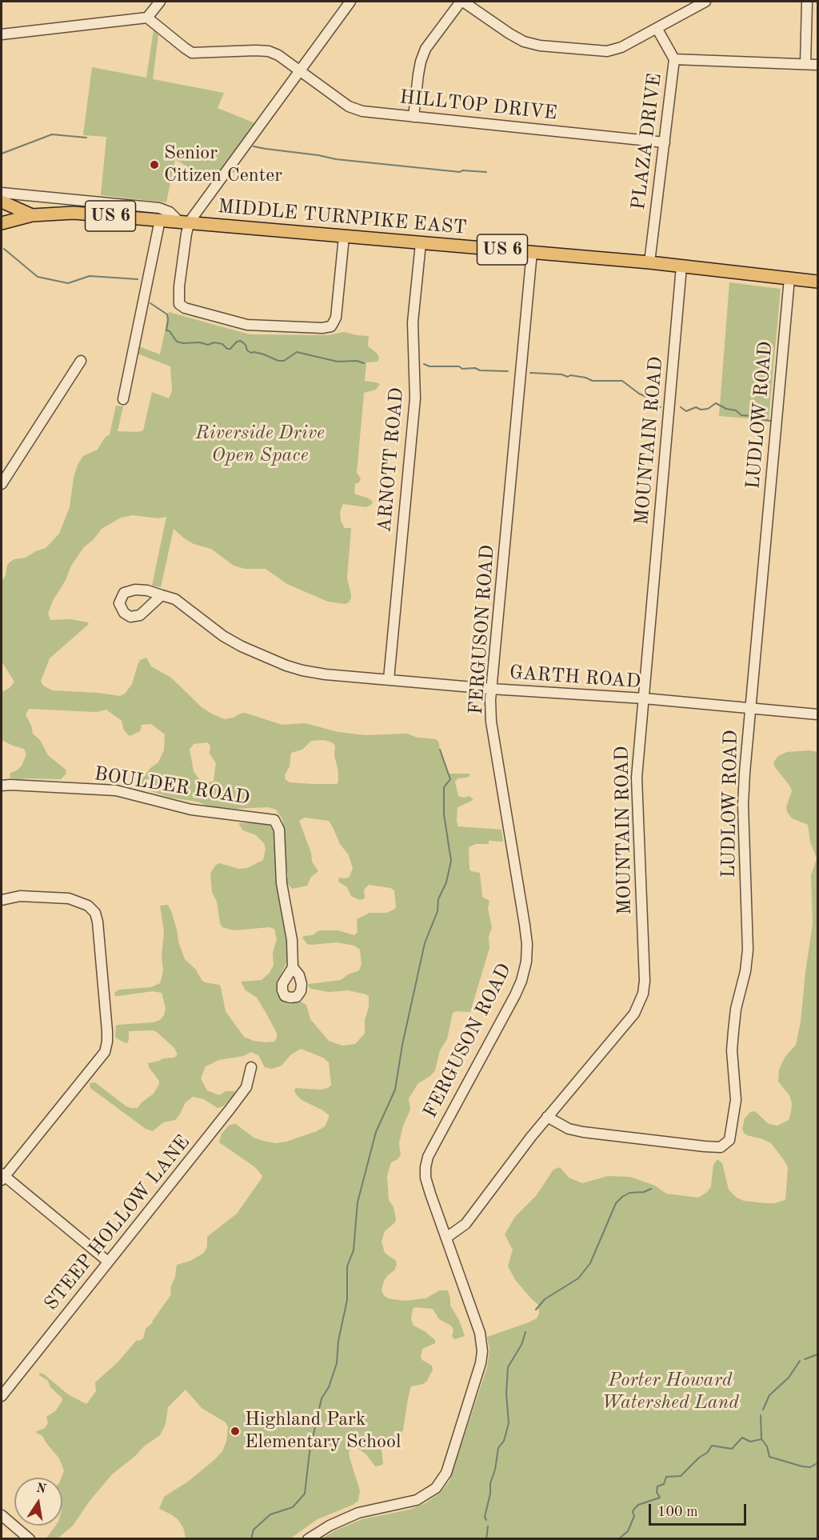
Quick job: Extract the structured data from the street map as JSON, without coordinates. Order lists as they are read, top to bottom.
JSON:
{
  "streets": {
    "main road": ["US 6", "MIDDLE TURNPIKE EAST"],
    "street": [
      "HILLTOP DRIVE",
      "PLAZA DRIVE",
      "LUDLOW ROAD",
      "MOUNTAIN ROAD",
      "ARNOTT ROAD",
      "FERGUSON ROAD",
      "GARTH ROAD",
      "BOULDER ROAD",
      "STEEP HOLLOW LANE"
    ]
  },
  "crossings": [
    ["HILLTOP DRIVE", "PLAZA DRIVE"],
    ["PLAZA DRIVE", "MIDDLE TURNPIKE EAST"],
    ["US 6", "MIDDLE TURNPIKE EAST"],
    ["MIDDLE TURNPIKE EAST", "LUDLOW ROAD"],
    ["MIDDLE TURNPIKE EAST", "MOUNTAIN ROAD"],
    ["MIDDLE TURNPIKE EAST", "ARNOTT ROAD"],
    ["MIDDLE TURNPIKE EAST", "FERGUSON ROAD"],
    ["LUDLOW ROAD", "MOUNTAIN ROAD"],
    ["LUDLOW ROAD", "GARTH ROAD"],
    ["MOUNTAIN ROAD", "FERGUSON ROAD"],
    ["MOUNTAIN ROAD", "GARTH ROAD"],
    ["ARNOTT ROAD", "GARTH ROAD"],
    ["FERGUSON ROAD", "GARTH ROAD"]
  ],
  "parks": ["Riverside Drive Open Space", "Porter Howard Watershed Land"],
  "places": ["Senior Citizen Center", "Highland Park Elementary School"],
  "scale_bar": "100 m",
  "north": "top"
}
